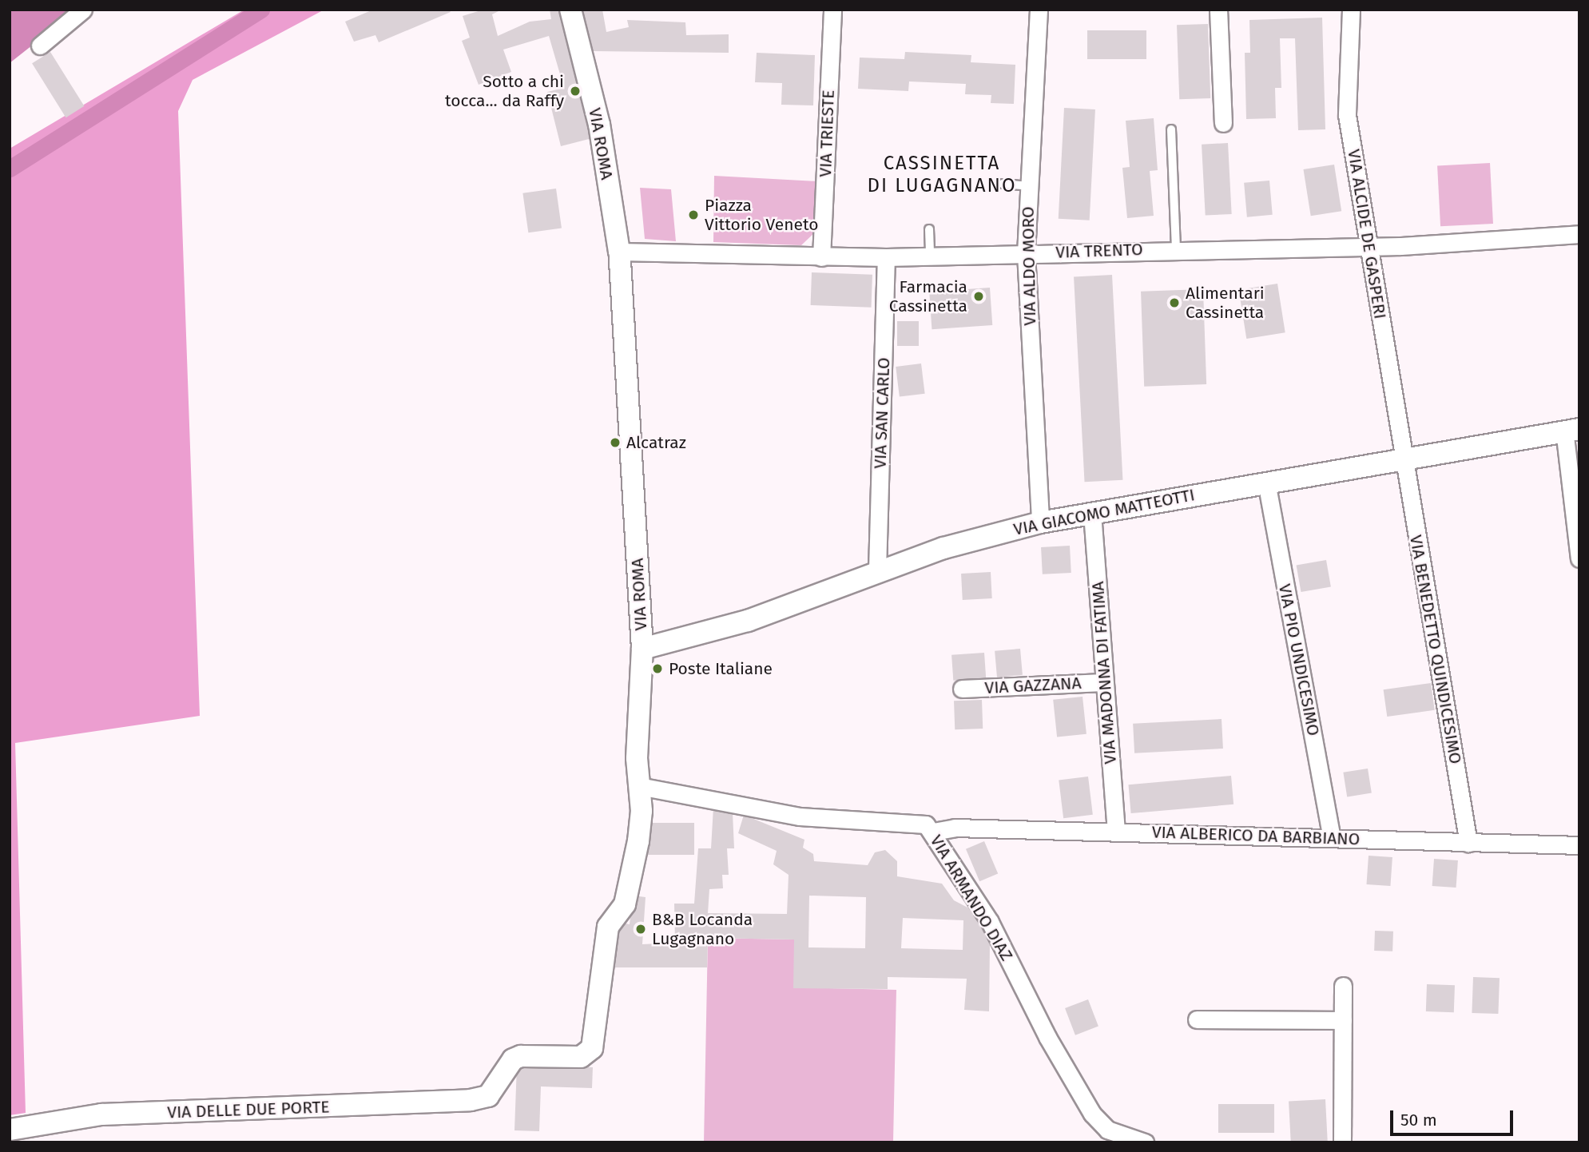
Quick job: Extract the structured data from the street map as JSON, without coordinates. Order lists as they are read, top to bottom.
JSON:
{
  "streets": {
    "street": [
      "VIA TRIESTE",
      "VIA ROMA",
      "VIA ALCIDE DE GASPERI",
      "VIA TRENTO",
      "VIA ALDO MORO",
      "VIA SAN CARLO",
      "VIA GIACOMO MATTEOTTI",
      "VIA BENEDETTO QUINDICESIMO",
      "VIA PIO UNDICESIMO",
      "VIA MADONNA DI FATIMA",
      "VIA GAZZANA",
      "VIA ALBERICO DA BARBIANO",
      "VIA ARMANDO DIAZ",
      "VIA DELLE DUE PORTE"
    ]
  },
  "crossings": [
    ["VIA TRIESTE", "VIA TRENTO"],
    ["VIA ROMA", "VIA TRENTO"],
    ["VIA ROMA", "VIA GIACOMO MATTEOTTI"],
    ["VIA ROMA", "VIA ARMANDO DIAZ"],
    ["VIA ROMA", "VIA DELLE DUE PORTE"],
    ["VIA ALCIDE DE GASPERI", "VIA TRENTO"],
    ["VIA ALCIDE DE GASPERI", "VIA GIACOMO MATTEOTTI"],
    ["VIA ALCIDE DE GASPERI", "VIA BENEDETTO QUINDICESIMO"],
    ["VIA TRENTO", "VIA ALDO MORO"],
    ["VIA TRENTO", "VIA SAN CARLO"],
    ["VIA ALDO MORO", "VIA GIACOMO MATTEOTTI"],
    ["VIA SAN CARLO", "VIA GIACOMO MATTEOTTI"],
    ["VIA GIACOMO MATTEOTTI", "VIA BENEDETTO QUINDICESIMO"],
    ["VIA GIACOMO MATTEOTTI", "VIA PIO UNDICESIMO"],
    ["VIA GIACOMO MATTEOTTI", "VIA MADONNA DI FATIMA"],
    ["VIA BENEDETTO QUINDICESIMO", "VIA ALBERICO DA BARBIANO"],
    ["VIA PIO UNDICESIMO", "VIA ALBERICO DA BARBIANO"],
    ["VIA MADONNA DI FATIMA", "VIA GAZZANA"],
    ["VIA MADONNA DI FATIMA", "VIA ALBERICO DA BARBIANO"],
    ["VIA ALBERICO DA BARBIANO", "VIA ARMANDO DIAZ"]
  ],
  "districts": ["CASSINETTA DI LUGAGNANO"],
  "places": [
    "Sotto a chi tocca... da Raffy",
    "Piazza Vittorio Veneto",
    "Farmacia Cassinetta",
    "Alimentari Cassinetta",
    "Alcatraz",
    "Poste Italiane",
    "B&B Locanda Lugagnano"
  ],
  "scale_bar": "50 m"
}
